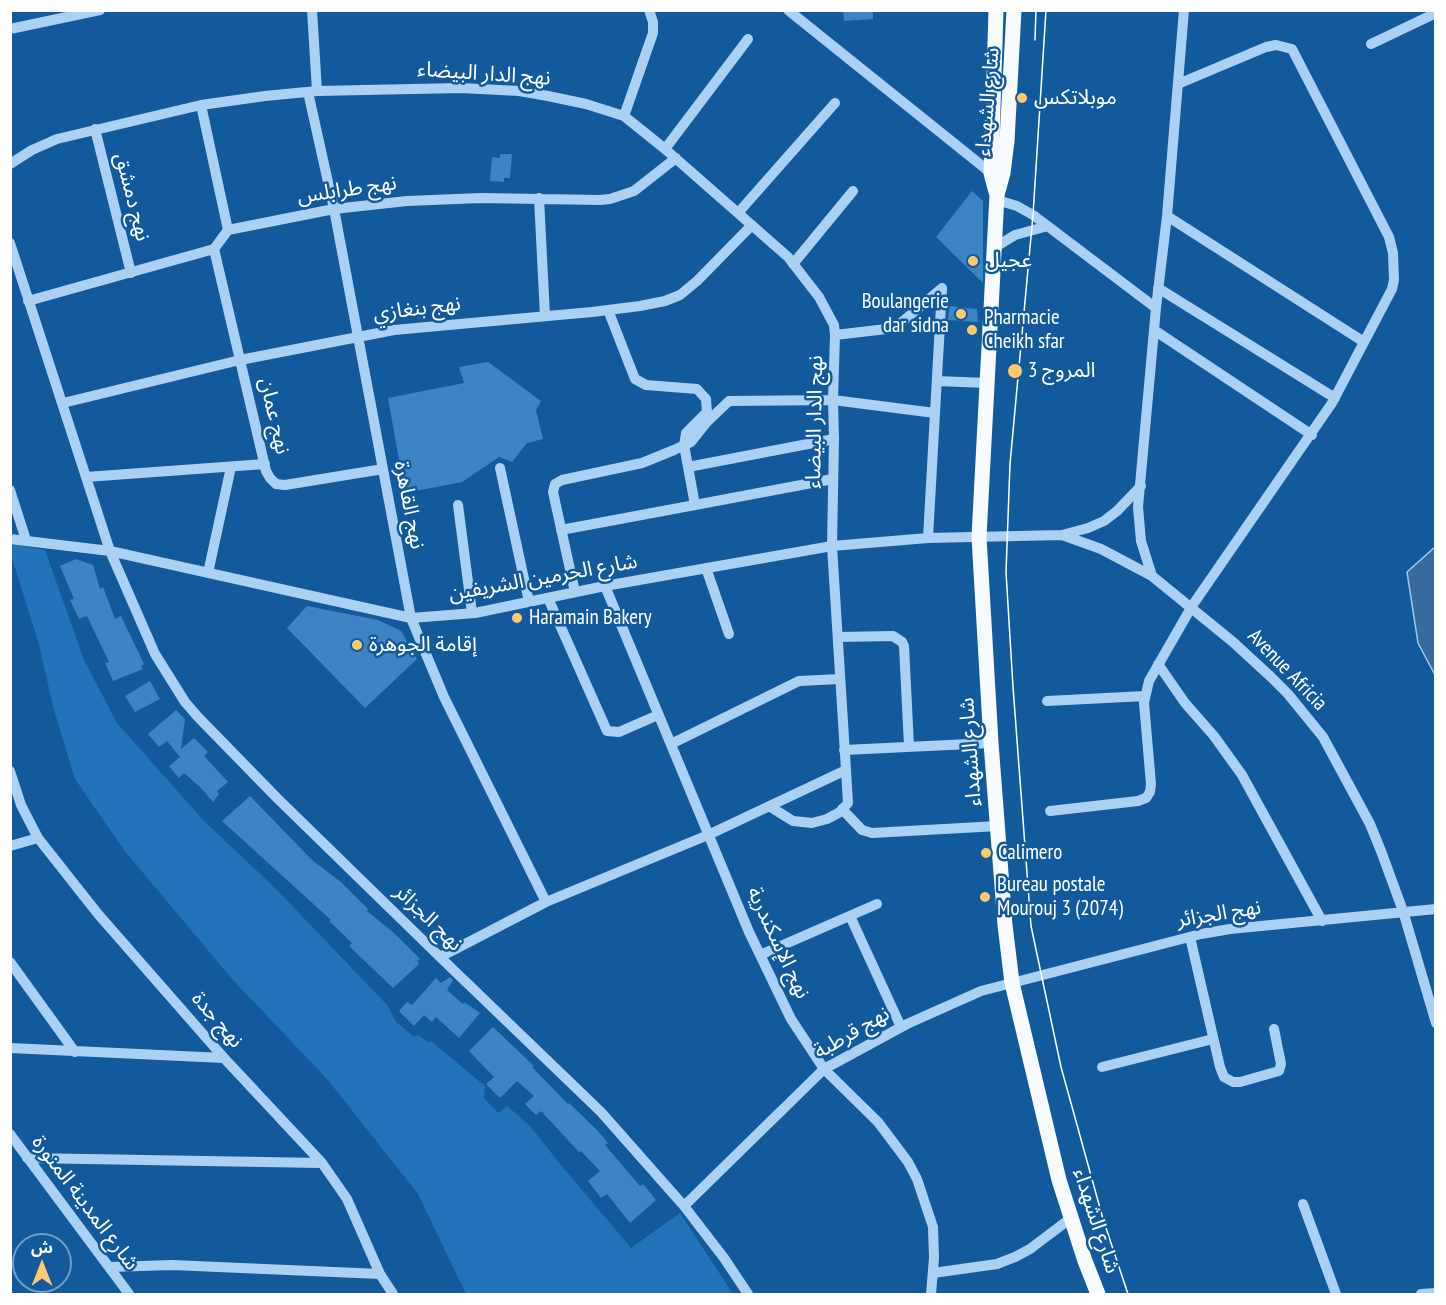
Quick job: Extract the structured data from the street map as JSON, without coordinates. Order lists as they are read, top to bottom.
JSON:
{
  "streets": {
    "main road": ["شارع الشهداء"],
    "street": [
      "نهج الدار البيضاء",
      "نهج طرابلس",
      "نهج دمشق",
      "نهج بنغازي",
      "نهج عمان",
      "نهج القاهرة",
      "شارع الحرمين الشريفين",
      "Avenue Africia",
      "نهج الجزائر",
      "نهج الإسكندرية",
      "نهج جدة",
      "نهج قرطبة",
      "شارع المدينة المنورة"
    ]
  },
  "crossings": [
    ["نهج الدار البيضاء", "نهج طرابلس"],
    ["نهج الدار البيضاء", "نهج دمشق"],
    ["نهج الدار البيضاء", "نهج بنغازي"],
    ["نهج الدار البيضاء", "نهج القاهرة"],
    ["نهج الدار البيضاء", "شارع الحرمين الشريفين"],
    ["شارع الشهداء", "شارع الحرمين الشريفين"],
    ["شارع الشهداء", "Avenue Africia"],
    ["شارع الشهداء", "نهج الجزائر"],
    ["شارع الشهداء", "نهج قرطبة"],
    ["نهج طرابلس", "نهج القاهرة"],
    ["نهج بنغازي", "نهج عمان"],
    ["نهج بنغازي", "نهج القاهرة"],
    ["نهج بنغازي", "نهج الجزائر"],
    ["نهج عمان", "نهج القاهرة"],
    ["نهج القاهرة", "شارع الحرمين الشريفين"],
    ["شارع الحرمين الشريفين", "Avenue Africia"],
    ["شارع الحرمين الشريفين", "نهج الجزائر"],
    ["شارع الحرمين الشريفين", "نهج الإسكندرية"],
    ["Avenue Africia", "نهج الجزائر"],
    ["نهج الجزائر", "نهج قرطبة"],
    ["نهج الإسكندرية", "نهج قرطبة"]
  ],
  "places": [
    "موبلاتكس",
    "عجيل",
    "Boulangerie dar sidna",
    "Pharmacie Cheikh sfar",
    "المروج 3",
    "Haramain Bakery",
    "إقامة الجوهرة",
    "Calimero",
    "Bureau postale Mourouj 3 (2074)"
  ],
  "north": "top"
}
